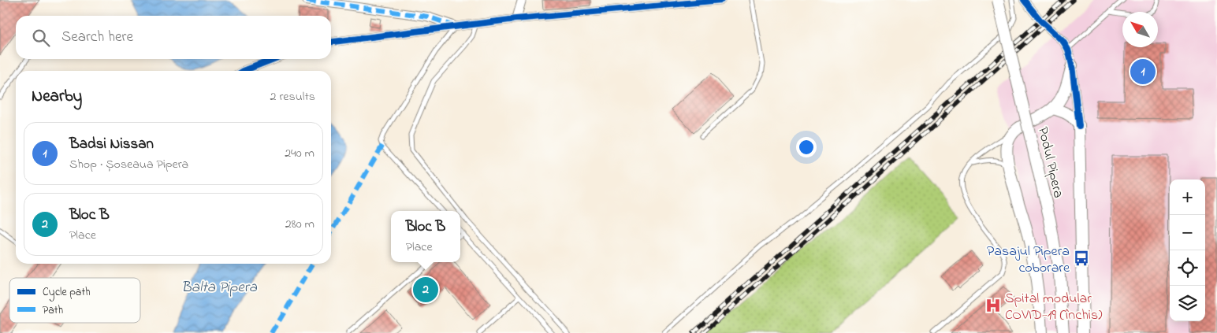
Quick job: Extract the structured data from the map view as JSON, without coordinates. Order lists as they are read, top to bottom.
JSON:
{
  "streets": {
    "main road": ["Podul Pipera"]
  },
  "water": ["Balta Pipera"],
  "places": {
    "bus stop": ["Pasajul Pipera coborare"],
    "hospital": ["Spital modular COVID-19 (închis)"]
  },
  "legend": ["Cycle path", "Path"],
  "north": "top left",
  "page": {
    "search": "Search here",
    "pins": ["1", "2"],
    "heading": ["Nearby", "2 results"],
    "list": [
      {
        "mark": "1",
        "name": "Badsi Nissan",
        "note": "Shop · Șoseaua Pipera",
        "value": "240 m"
      },
      {
        "mark": "2",
        "name": "Bloc B",
        "note": "Place",
        "value": "280 m"
      }
    ],
    "map_buttons": ["+", "−"],
    "popup": ["Bloc B", "Place"]
  }
}
